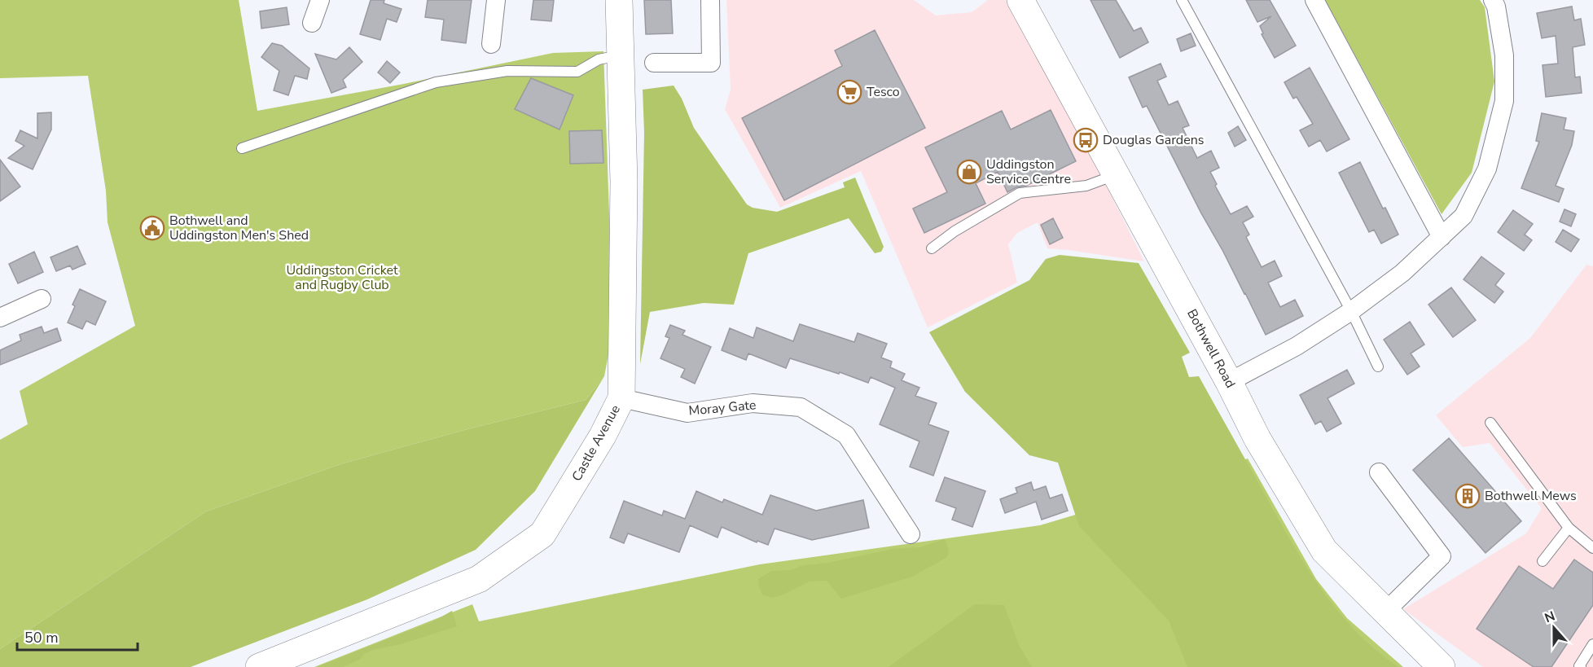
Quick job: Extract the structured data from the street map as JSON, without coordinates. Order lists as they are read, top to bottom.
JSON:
{
  "streets": {
    "street": ["Bothwell Road", "Moray Gate", "Castle Avenue"]
  },
  "crossings": [
    ["Moray Gate", "Castle Avenue"]
  ],
  "parks": ["Uddingston Cricket and Rugby Club"],
  "places": {
    "supermarket": ["Tesco"],
    "bus stop": ["Douglas Gardens"],
    "shop": ["Uddingston Service Centre"],
    "public building": ["Bothwell and Uddingston Men's Shed"],
    "building": ["Bothwell Mews"]
  },
  "scale_bar": "50 m",
  "north": "top"
}
